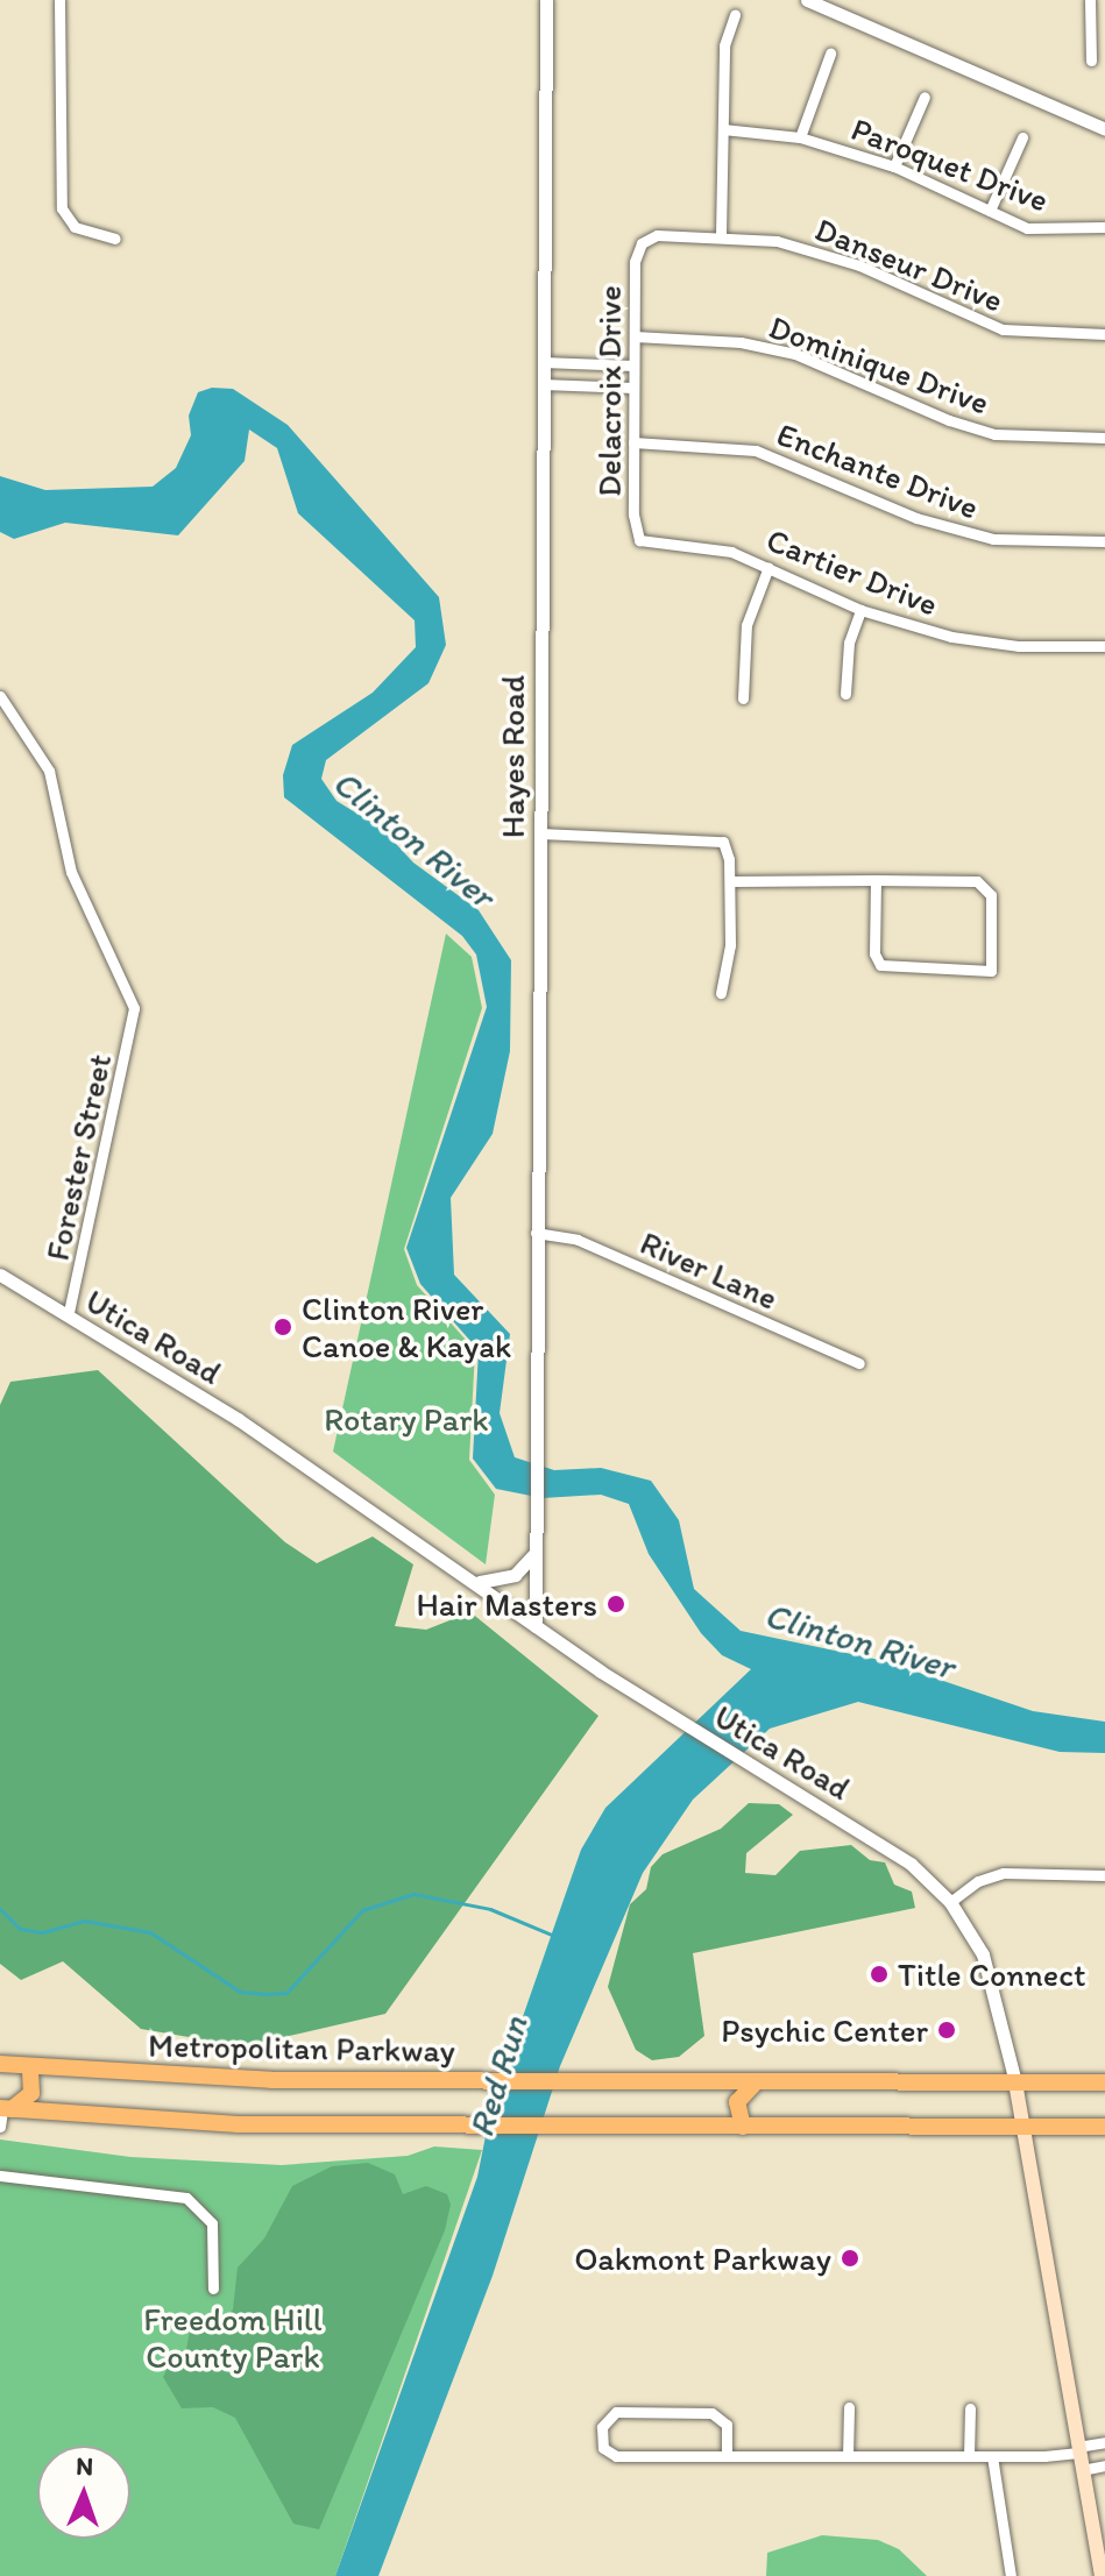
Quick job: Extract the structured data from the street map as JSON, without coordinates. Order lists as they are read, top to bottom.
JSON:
{
  "streets": {
    "main road": ["Utica Road", "Metropolitan Parkway"],
    "street": [
      "Paroquet Drive",
      "Danseur Drive",
      "Dominique Drive",
      "Delacroix Drive",
      "Enchante Drive",
      "Cartier Drive",
      "Hayes Road",
      "Forester Street",
      "River Lane"
    ]
  },
  "crossings": [
    ["Danseur Drive", "Delacroix Drive"],
    ["Dominique Drive", "Delacroix Drive"],
    ["Delacroix Drive", "Enchante Drive"],
    ["Delacroix Drive", "Cartier Drive"],
    ["Hayes Road", "River Lane"],
    ["Hayes Road", "Utica Road"],
    ["Forester Street", "Utica Road"],
    ["Utica Road", "Metropolitan Parkway"]
  ],
  "water": ["Clinton River", "Red Run"],
  "parks": ["Rotary Park", "Freedom Hill County Park"],
  "places": [
    "Clinton River Canoe & Kayak",
    "Hair Masters",
    "Title Connect",
    "Psychic Center",
    "Oakmont Parkway"
  ],
  "north": "top"
}
